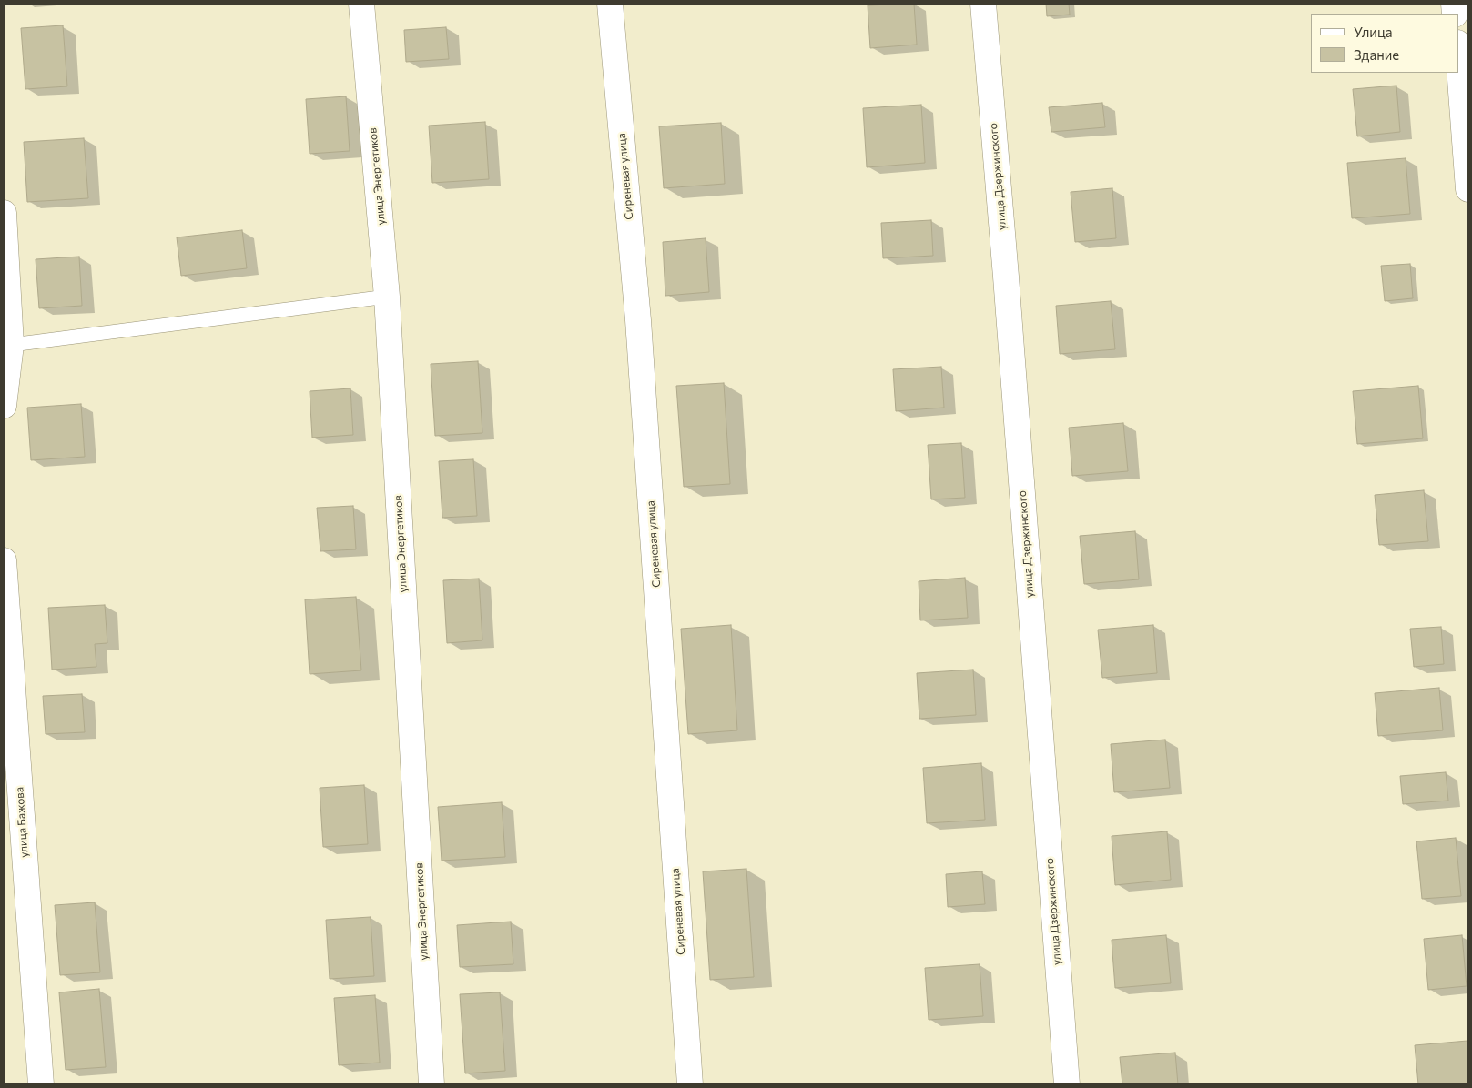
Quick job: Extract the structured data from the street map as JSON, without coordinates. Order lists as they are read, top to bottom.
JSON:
{
  "streets": {
    "street": [
      "улица Энергетиков",
      "Сиреневая улица",
      "улица Дзержинского",
      "улица Бажова"
    ]
  },
  "legend": ["Улица", "Здание"]
}
